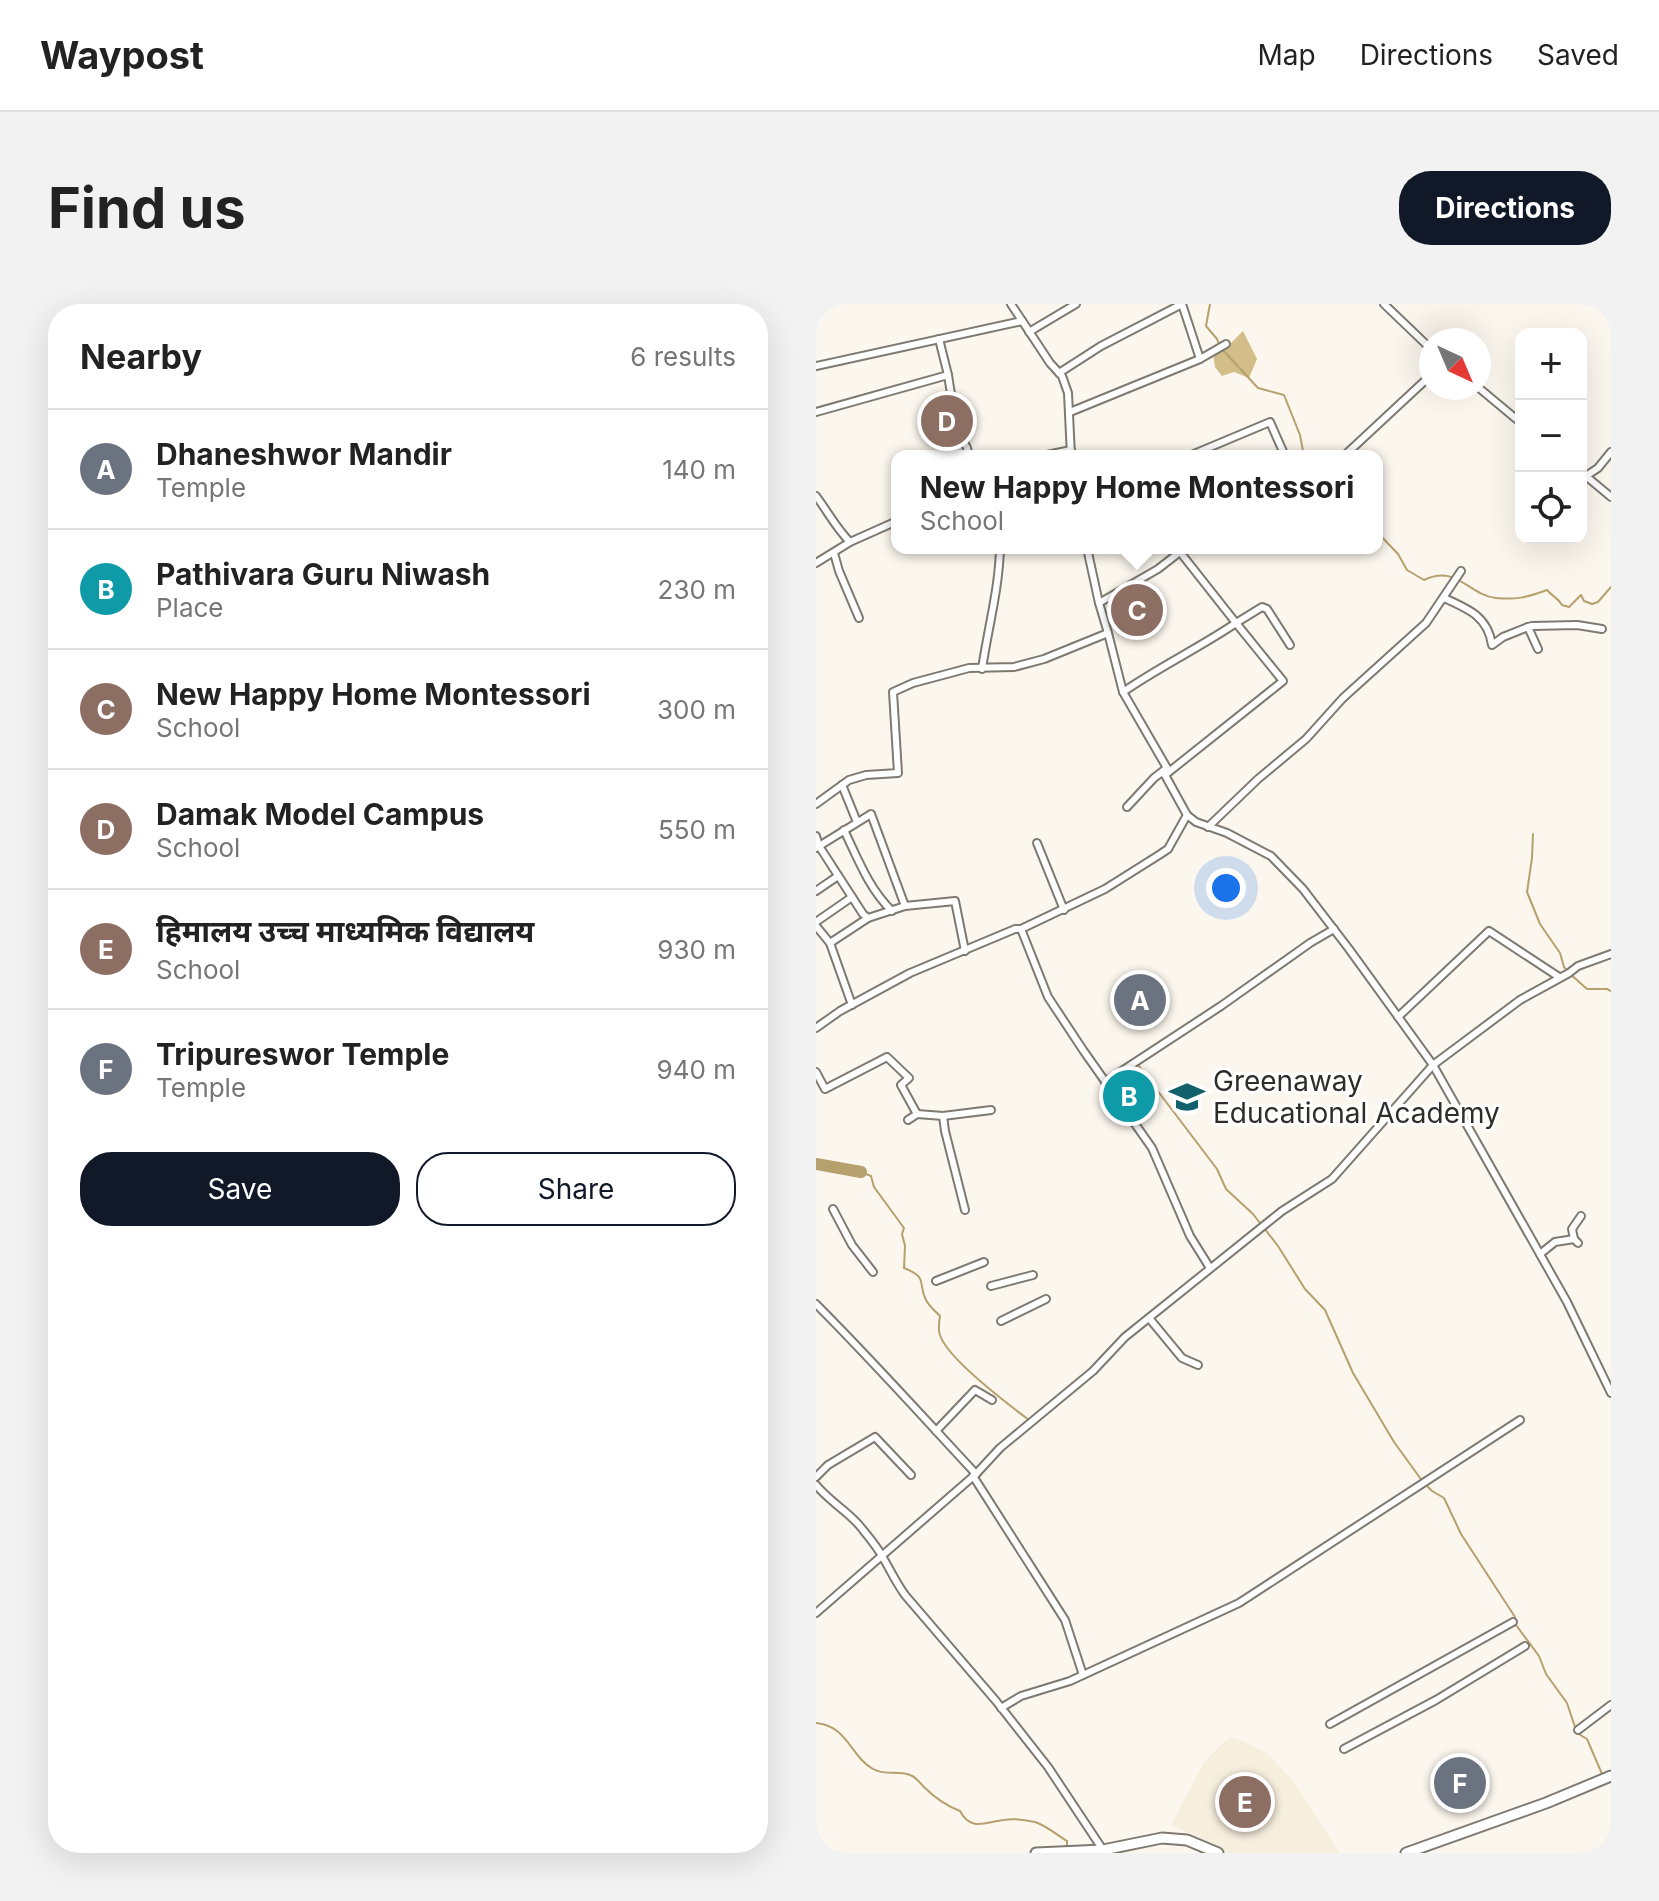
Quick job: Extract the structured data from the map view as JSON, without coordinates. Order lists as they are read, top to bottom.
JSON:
{
  "places": {
    "school or university": ["Greenaway Educational Academy"]
  },
  "north": "bottom right",
  "page": {
    "header": "Waypost",
    "nav": ["Map", "Directions", "Saved"],
    "buttons": [
      "Directions",
      ["Save", "Share"]
    ],
    "title": "Find us",
    "heading": ["Nearby", "6 results"],
    "map_buttons": ["+", "−"],
    "pins": [
      "D",
      "C",
      "A",
      "B",
      "F",
      "E"
    ],
    "list": [
      {
        "mark": "A",
        "name": "Dhaneshwor Mandir",
        "note": "Temple",
        "value": "140 m"
      },
      {
        "mark": "B",
        "name": "Pathivara Guru Niwash",
        "note": "Place",
        "value": "230 m"
      },
      {
        "mark": "C",
        "name": "New Happy Home Montessori",
        "note": "School",
        "value": "300 m"
      },
      {
        "mark": "D",
        "name": "Damak Model Campus",
        "note": "School",
        "value": "550 m"
      },
      {
        "mark": "E",
        "name": "हिमालय उच्च माध्यमिक विद्यालय",
        "note": "School",
        "value": "930 m"
      },
      {
        "mark": "F",
        "name": "Tripureswor Temple",
        "note": "Temple",
        "value": "940 m"
      }
    ],
    "popup": ["New Happy Home Montessori", "School"]
  }
}
